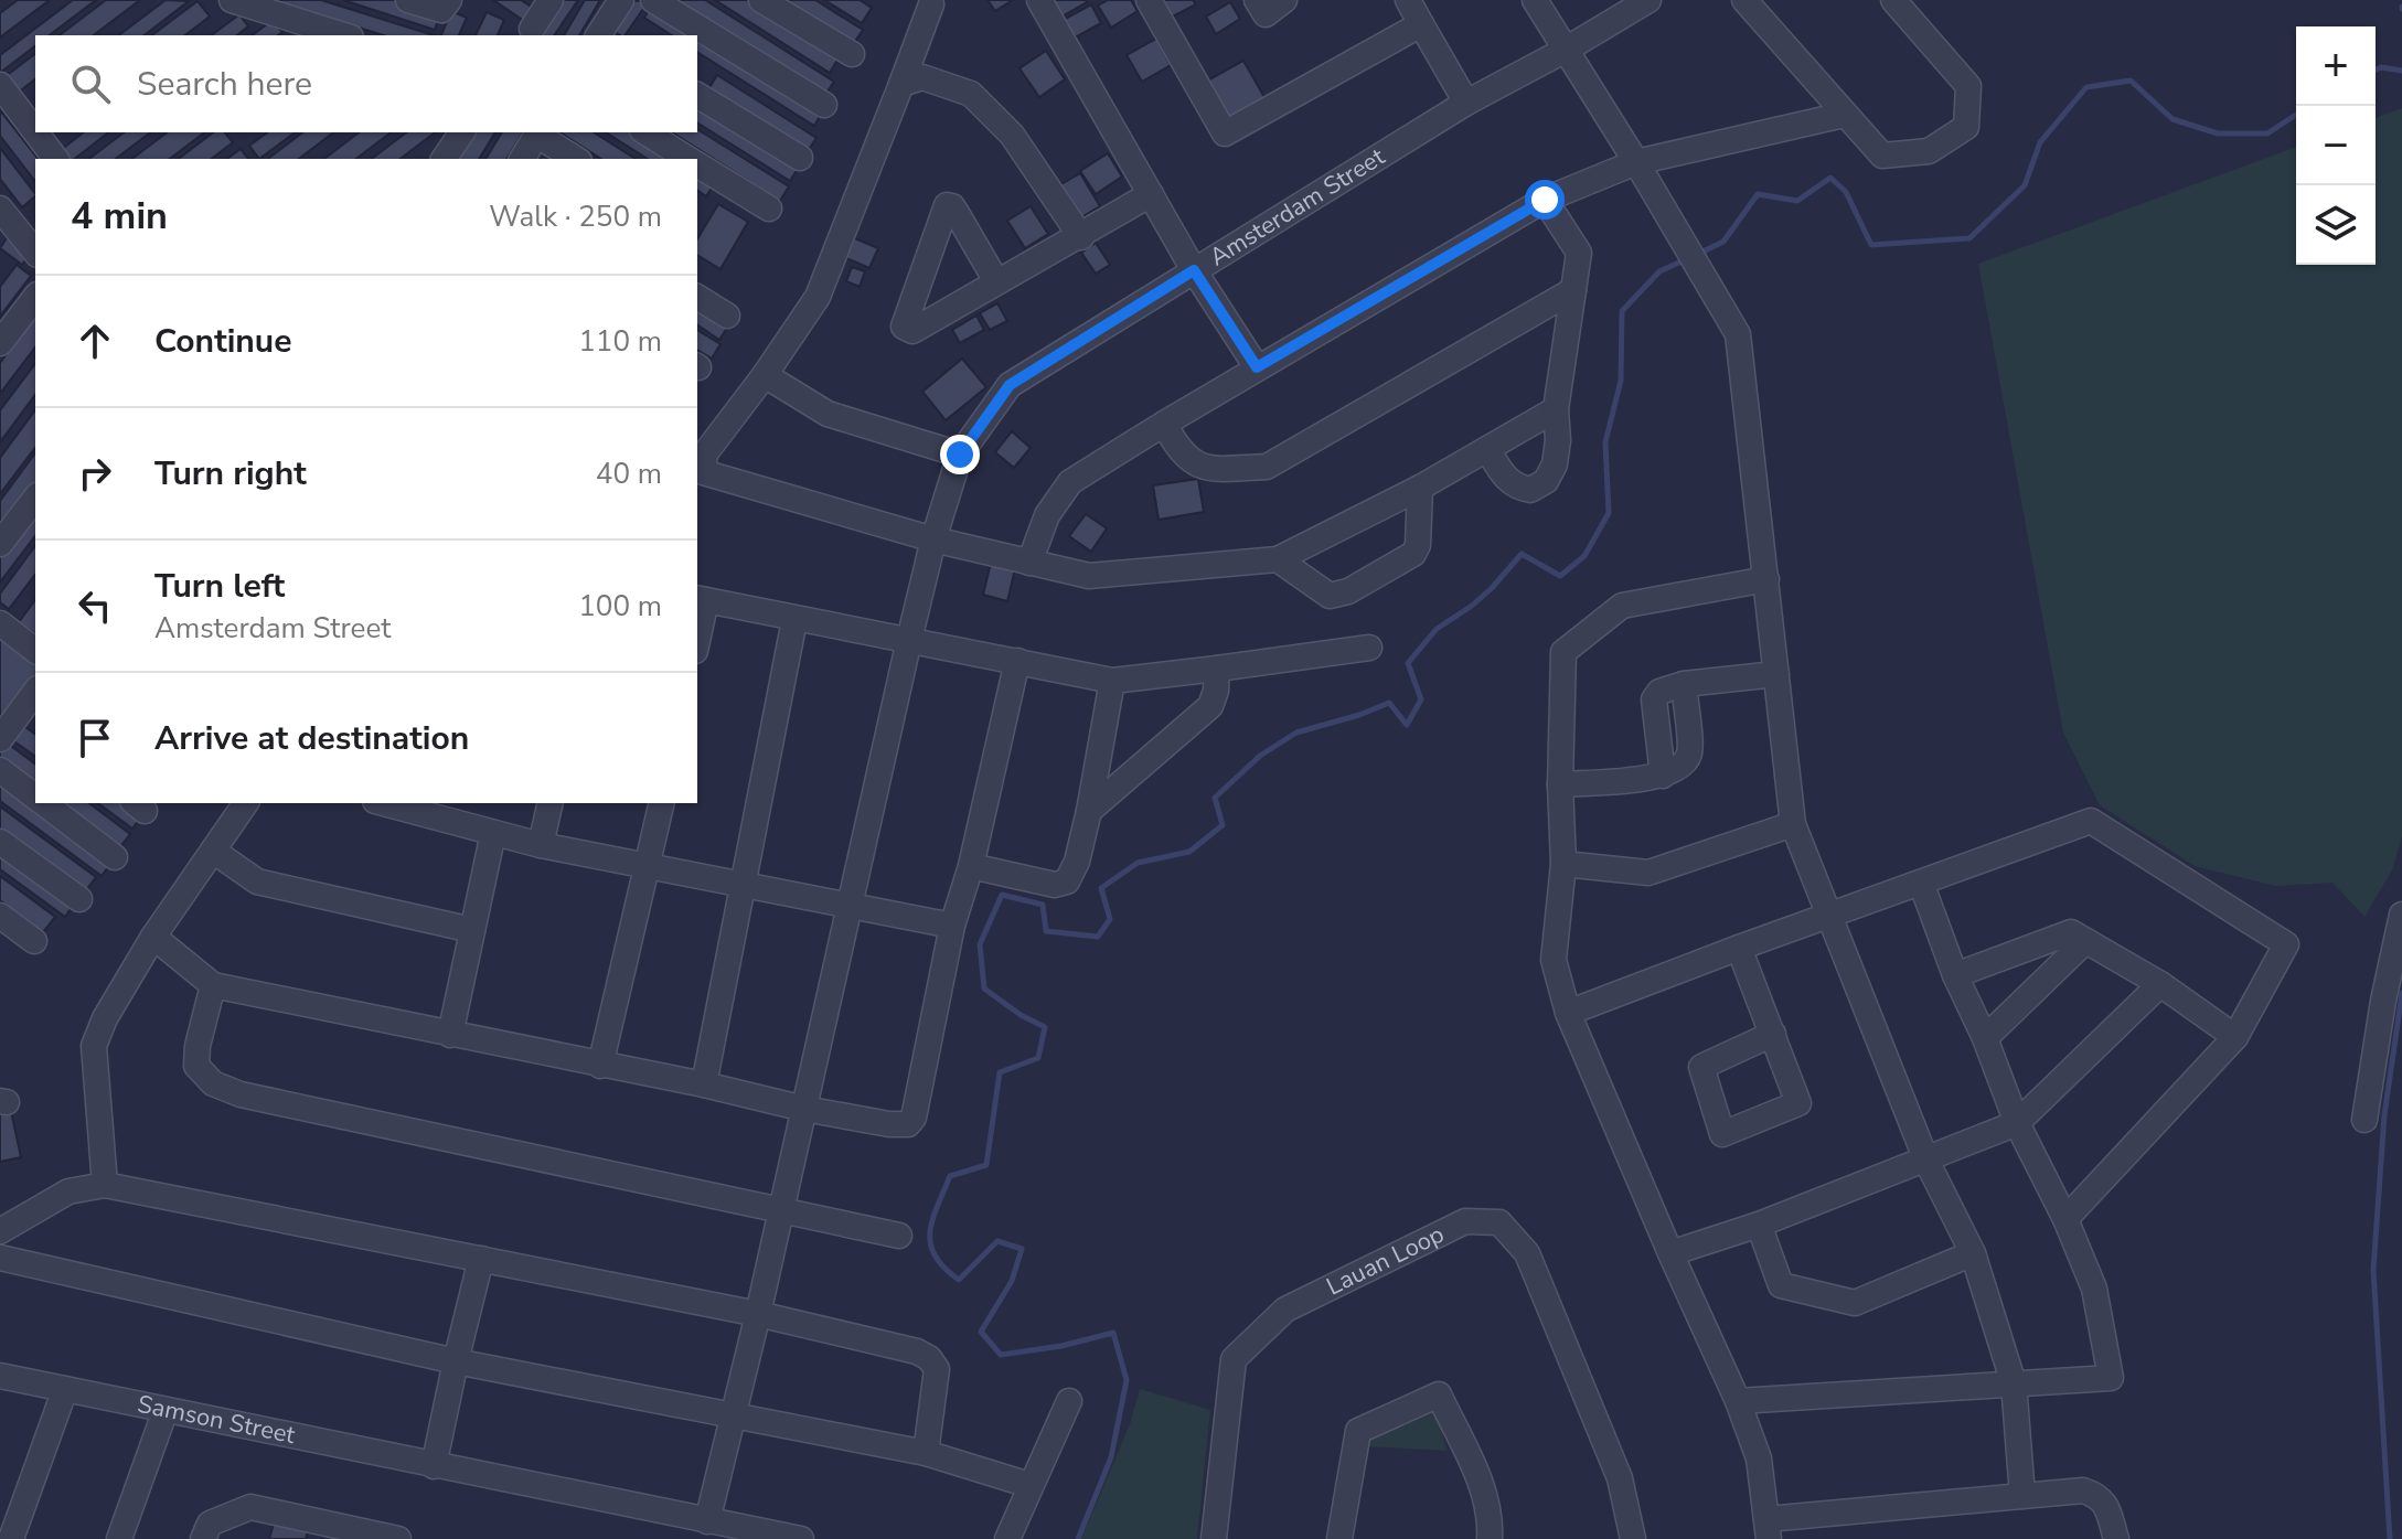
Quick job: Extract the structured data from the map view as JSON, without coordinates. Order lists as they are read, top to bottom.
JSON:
{
  "streets": {
    "street": ["Amsterdam Street", "Lauan Loop", "Samson Street"]
  },
  "crossings": [
    ["Amsterdam Street", "Samson Street"]
  ],
  "page": {
    "map_buttons": ["+", "−"],
    "search": "Search here",
    "heading": ["4 min", "Walk · 250 m"],
    "list": [
      ["Continue", "110 m"],
      ["Turn right", "40 m"],
      ["Turn left", "Amsterdam Street", "100 m"],
      "Arrive at destination"
    ]
  }
}
